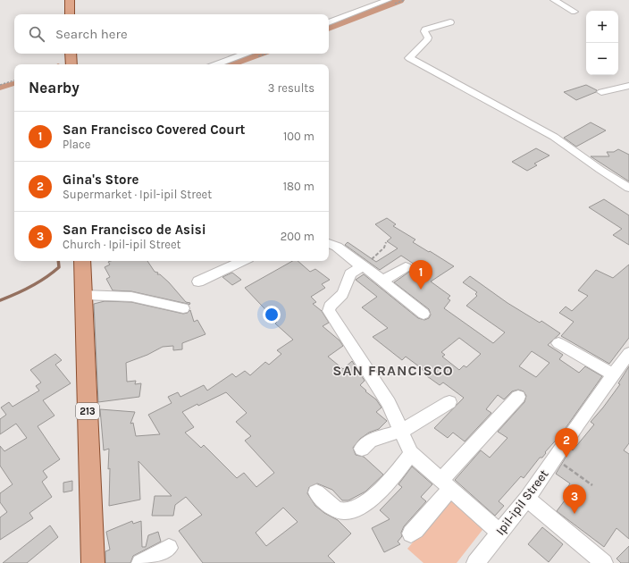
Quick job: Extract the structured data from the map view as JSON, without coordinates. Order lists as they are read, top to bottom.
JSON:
{
  "streets": {
    "main road": ["213"],
    "street": ["Ipil-ipil Street"]
  },
  "districts": ["SAN FRANCISCO"],
  "page": {
    "map_buttons": ["+", "−"],
    "search": "Search here",
    "heading": ["Nearby", "3 results"],
    "list": [
      {
        "mark": "1",
        "name": "San Francisco Covered Court",
        "note": "Place",
        "value": "100 m"
      },
      {
        "mark": "2",
        "name": "Gina's Store",
        "note": "Supermarket · Ipil-ipil Street",
        "value": "180 m"
      },
      {
        "mark": "3",
        "name": "San Francisco de Asisi",
        "note": "Church · Ipil-ipil Street",
        "value": "200 m"
      }
    ],
    "pins": ["1", "2", "3"]
  }
}
